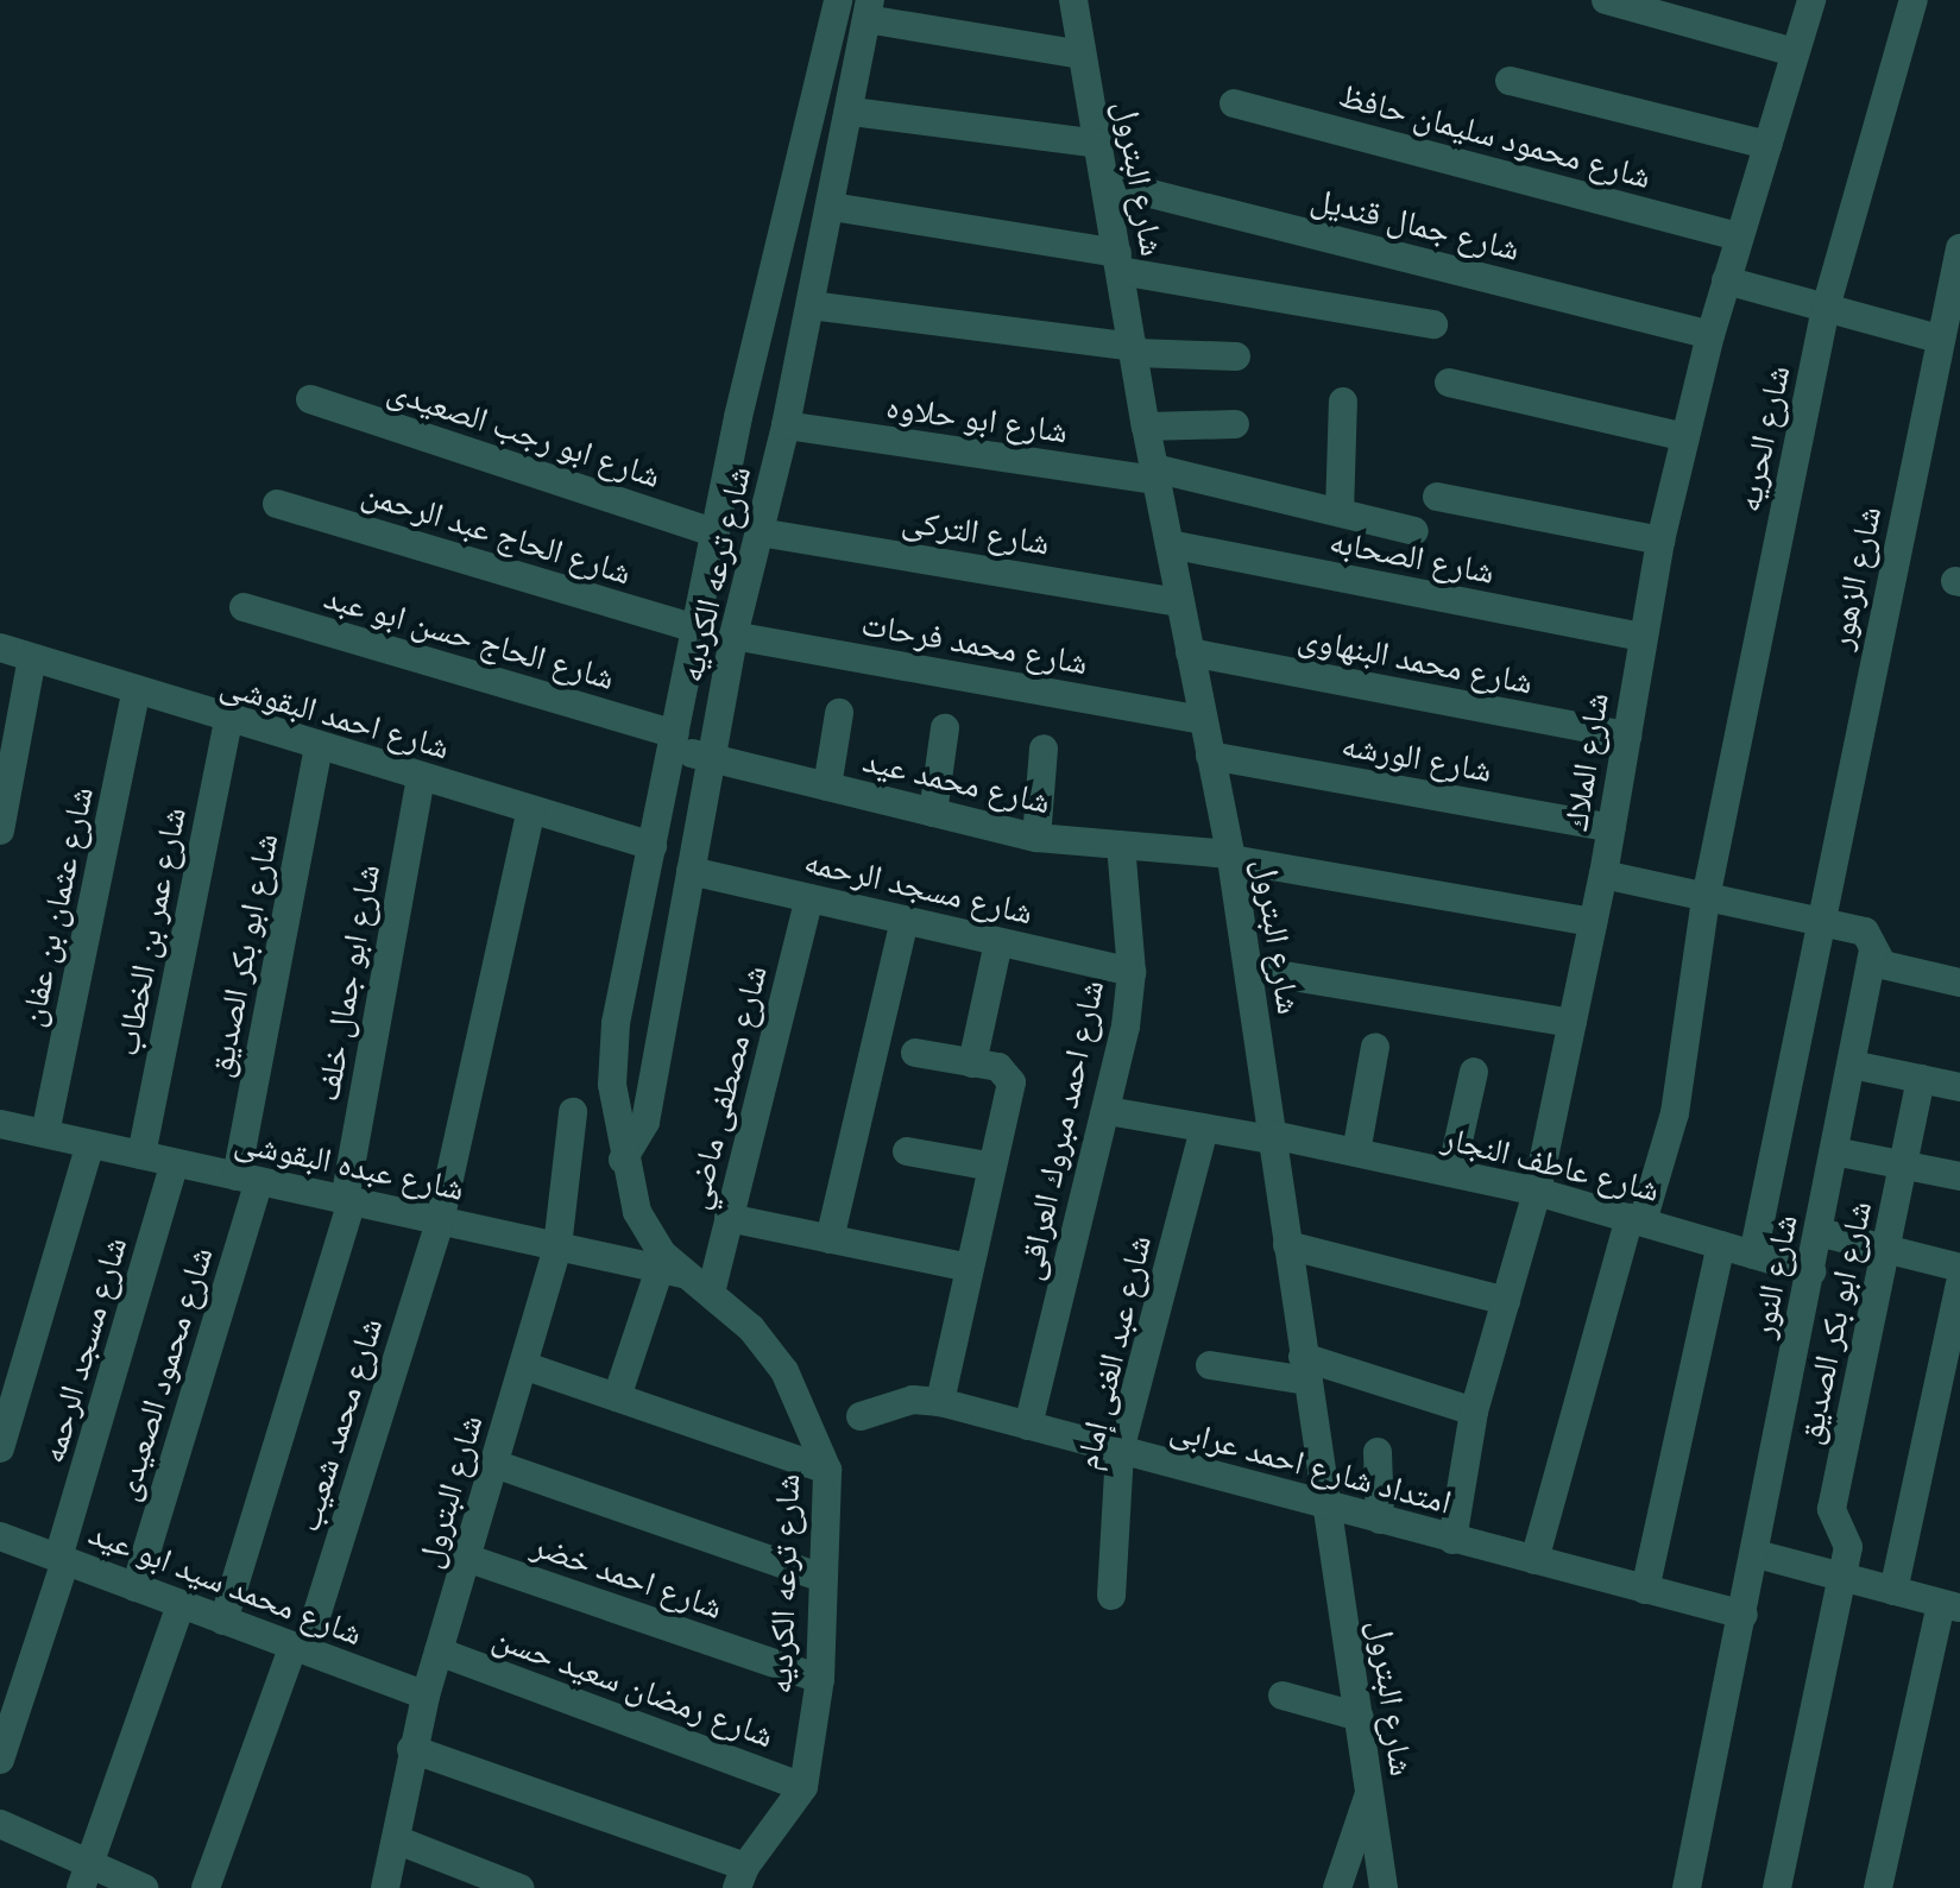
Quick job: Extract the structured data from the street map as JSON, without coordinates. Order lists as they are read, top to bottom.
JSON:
{
  "streets": {
    "street": [
      "شارع محمود سليمان حافظ",
      "شارع البترول",
      "شارع جمال قنديل",
      "شارع ابو حلاوه",
      "شارع ابو رجب الصعيدى",
      "شارع الحريه",
      "شارع التركى",
      "شارع الحاج عبد الرحمن",
      "شارع الصحابه",
      "شارع ترعه الكرديه",
      "شارع الزهور",
      "شارع الحاج حسن ابو عبد",
      "شارع محمد فرحات",
      "شارع محمد البنهاوى",
      "شارع احمد البقوشى",
      "شارع الورشه",
      "شارع الملاك",
      "شارع محمد عيد",
      "شارع مسجد الرحمه",
      "شارع عثمان بن عفان",
      "شارع عمر بن الخطاب",
      "شارع ابو بكر الصديق",
      "شارع ابو جمال خلف",
      "شارع مصطفى ماضي",
      "شارع احمد مبروك العراقى",
      "شارع عاطف النجار",
      "شارع عبده البقوشى",
      "شارع النور",
      "شارع عبد الغنى إمام",
      "شارع محمود الصعيدى",
      "شارع محمد شعيب",
      "امتداد شارع احمد عرابى",
      "شارع احمد خضر",
      "شارع محمد سيد ابو عيد",
      "شارع رمضان سعيد حسن"
    ]
  },
  "crossings": [
    ["شارع محمود سليمان حافظ", "شارع الملاك"],
    ["شارع البترول", "شارع جمال قنديل"],
    ["شارع البترول", "شارع ابو حلاوه"],
    ["شارع البترول", "شارع التركى"],
    ["شارع البترول", "شارع الصحابه"],
    ["شارع البترول", "شارع محمد فرحات"],
    ["شارع البترول", "شارع محمد البنهاوى"],
    ["شارع البترول", "شارع الورشه"],
    ["شارع البترول", "شارع محمد عيد"],
    ["شارع البترول", "شارع عاطف النجار"],
    ["شارع البترول", "شارع عبده البقوشى"],
    ["شارع البترول", "امتداد شارع احمد عرابى"],
    ["شارع البترول", "شارع احمد خضر"],
    ["شارع البترول", "شارع محمد سيد ابو عيد"],
    ["شارع البترول", "شارع رمضان سعيد حسن"],
    ["شارع جمال قنديل", "شارع الملاك"],
    ["شارع ابو حلاوه", "شارع ترعه الكرديه"],
    ["شارع ابو رجب الصعيدى", "شارع ترعه الكرديه"],
    ["شارع الحريه", "شارع عاطف النجار"],
    ["شارع التركى", "شارع ترعه الكرديه"],
    ["شارع الحاج عبد الرحمن", "شارع ترعه الكرديه"],
    ["شارع الصحابه", "شارع الملاك"],
    ["شارع ترعه الكرديه", "شارع الحاج حسن ابو عبد"],
    ["شارع ترعه الكرديه", "شارع محمد فرحات"],
    ["شارع ترعه الكرديه", "شارع احمد البقوشى"],
    ["شارع ترعه الكرديه", "شارع محمد عيد"],
    ["شارع ترعه الكرديه", "شارع مسجد الرحمه"],
    ["شارع ترعه الكرديه", "شارع مصطفى ماضي"],
    ["شارع ترعه الكرديه", "شارع عبده البقوشى"],
    ["شارع ترعه الكرديه", "شارع احمد خضر"],
    ["شارع ترعه الكرديه", "شارع رمضان سعيد حسن"],
    ["شارع الزهور", "شارع عاطف النجار"],
    ["شارع الحاج حسن ابو عبد", "شارع محمد عيد"],
    ["شارع محمد البنهاوى", "شارع الملاك"],
    ["شارع احمد البقوشى", "شارع عثمان بن عفان"],
    ["شارع احمد البقوشى", "شارع عمر بن الخطاب"],
    ["شارع احمد البقوشى", "شارع ابو بكر الصديق"],
    ["شارع احمد البقوشى", "شارع ابو جمال خلف"],
    ["شارع احمد البقوشى", "شارع محمد شعيب"],
    ["شارع الورشه", "شارع الملاك"],
    ["شارع الملاك", "شارع محمد عيد"],
    ["شارع الملاك", "شارع عاطف النجار"],
    ["شارع الملاك", "امتداد شارع احمد عرابى"],
    ["شارع محمد عيد", "شارع احمد مبروك العراقى"],
    ["شارع مسجد الرحمه", "شارع مصطفى ماضي"],
    ["شارع مسجد الرحمه", "شارع احمد مبروك العراقى"],
    ["شارع مسجد الرحمه", "شارع عبده البقوشى"],
    ["شارع مسجد الرحمه", "شارع محمد سيد ابو عيد"],
    ["شارع عثمان بن عفان", "شارع عبده البقوشى"],
    ["شارع عمر بن الخطاب", "شارع عبده البقوشى"],
    ["شارع ابو بكر الصديق", "شارع عبده البقوشى"],
    ["شارع ابو بكر الصديق", "شارع محمود الصعيدى"],
    ["شارع ابو جمال خلف", "شارع عبده البقوشى"],
    ["شارع ابو جمال خلف", "شارع محمد سيد ابو عيد"],
    ["شارع احمد مبروك العراقى", "شارع عاطف النجار"],
    ["شارع احمد مبروك العراقى", "امتداد شارع احمد عرابى"],
    ["شارع عاطف النجار", "شارع النور"],
    ["شارع عاطف النجار", "شارع عبد الغنى إمام"],
    ["شارع عبده البقوشى", "شارع محمود الصعيدى"],
    ["شارع عبده البقوشى", "شارع محمد شعيب"],
    ["شارع النور", "امتداد شارع احمد عرابى"],
    ["شارع عبد الغنى إمام", "امتداد شارع احمد عرابى"],
    ["شارع محمود الصعيدى", "شارع محمد سيد ابو عيد"],
    ["شارع محمد شعيب", "شارع محمد سيد ابو عيد"]
  ]
}
